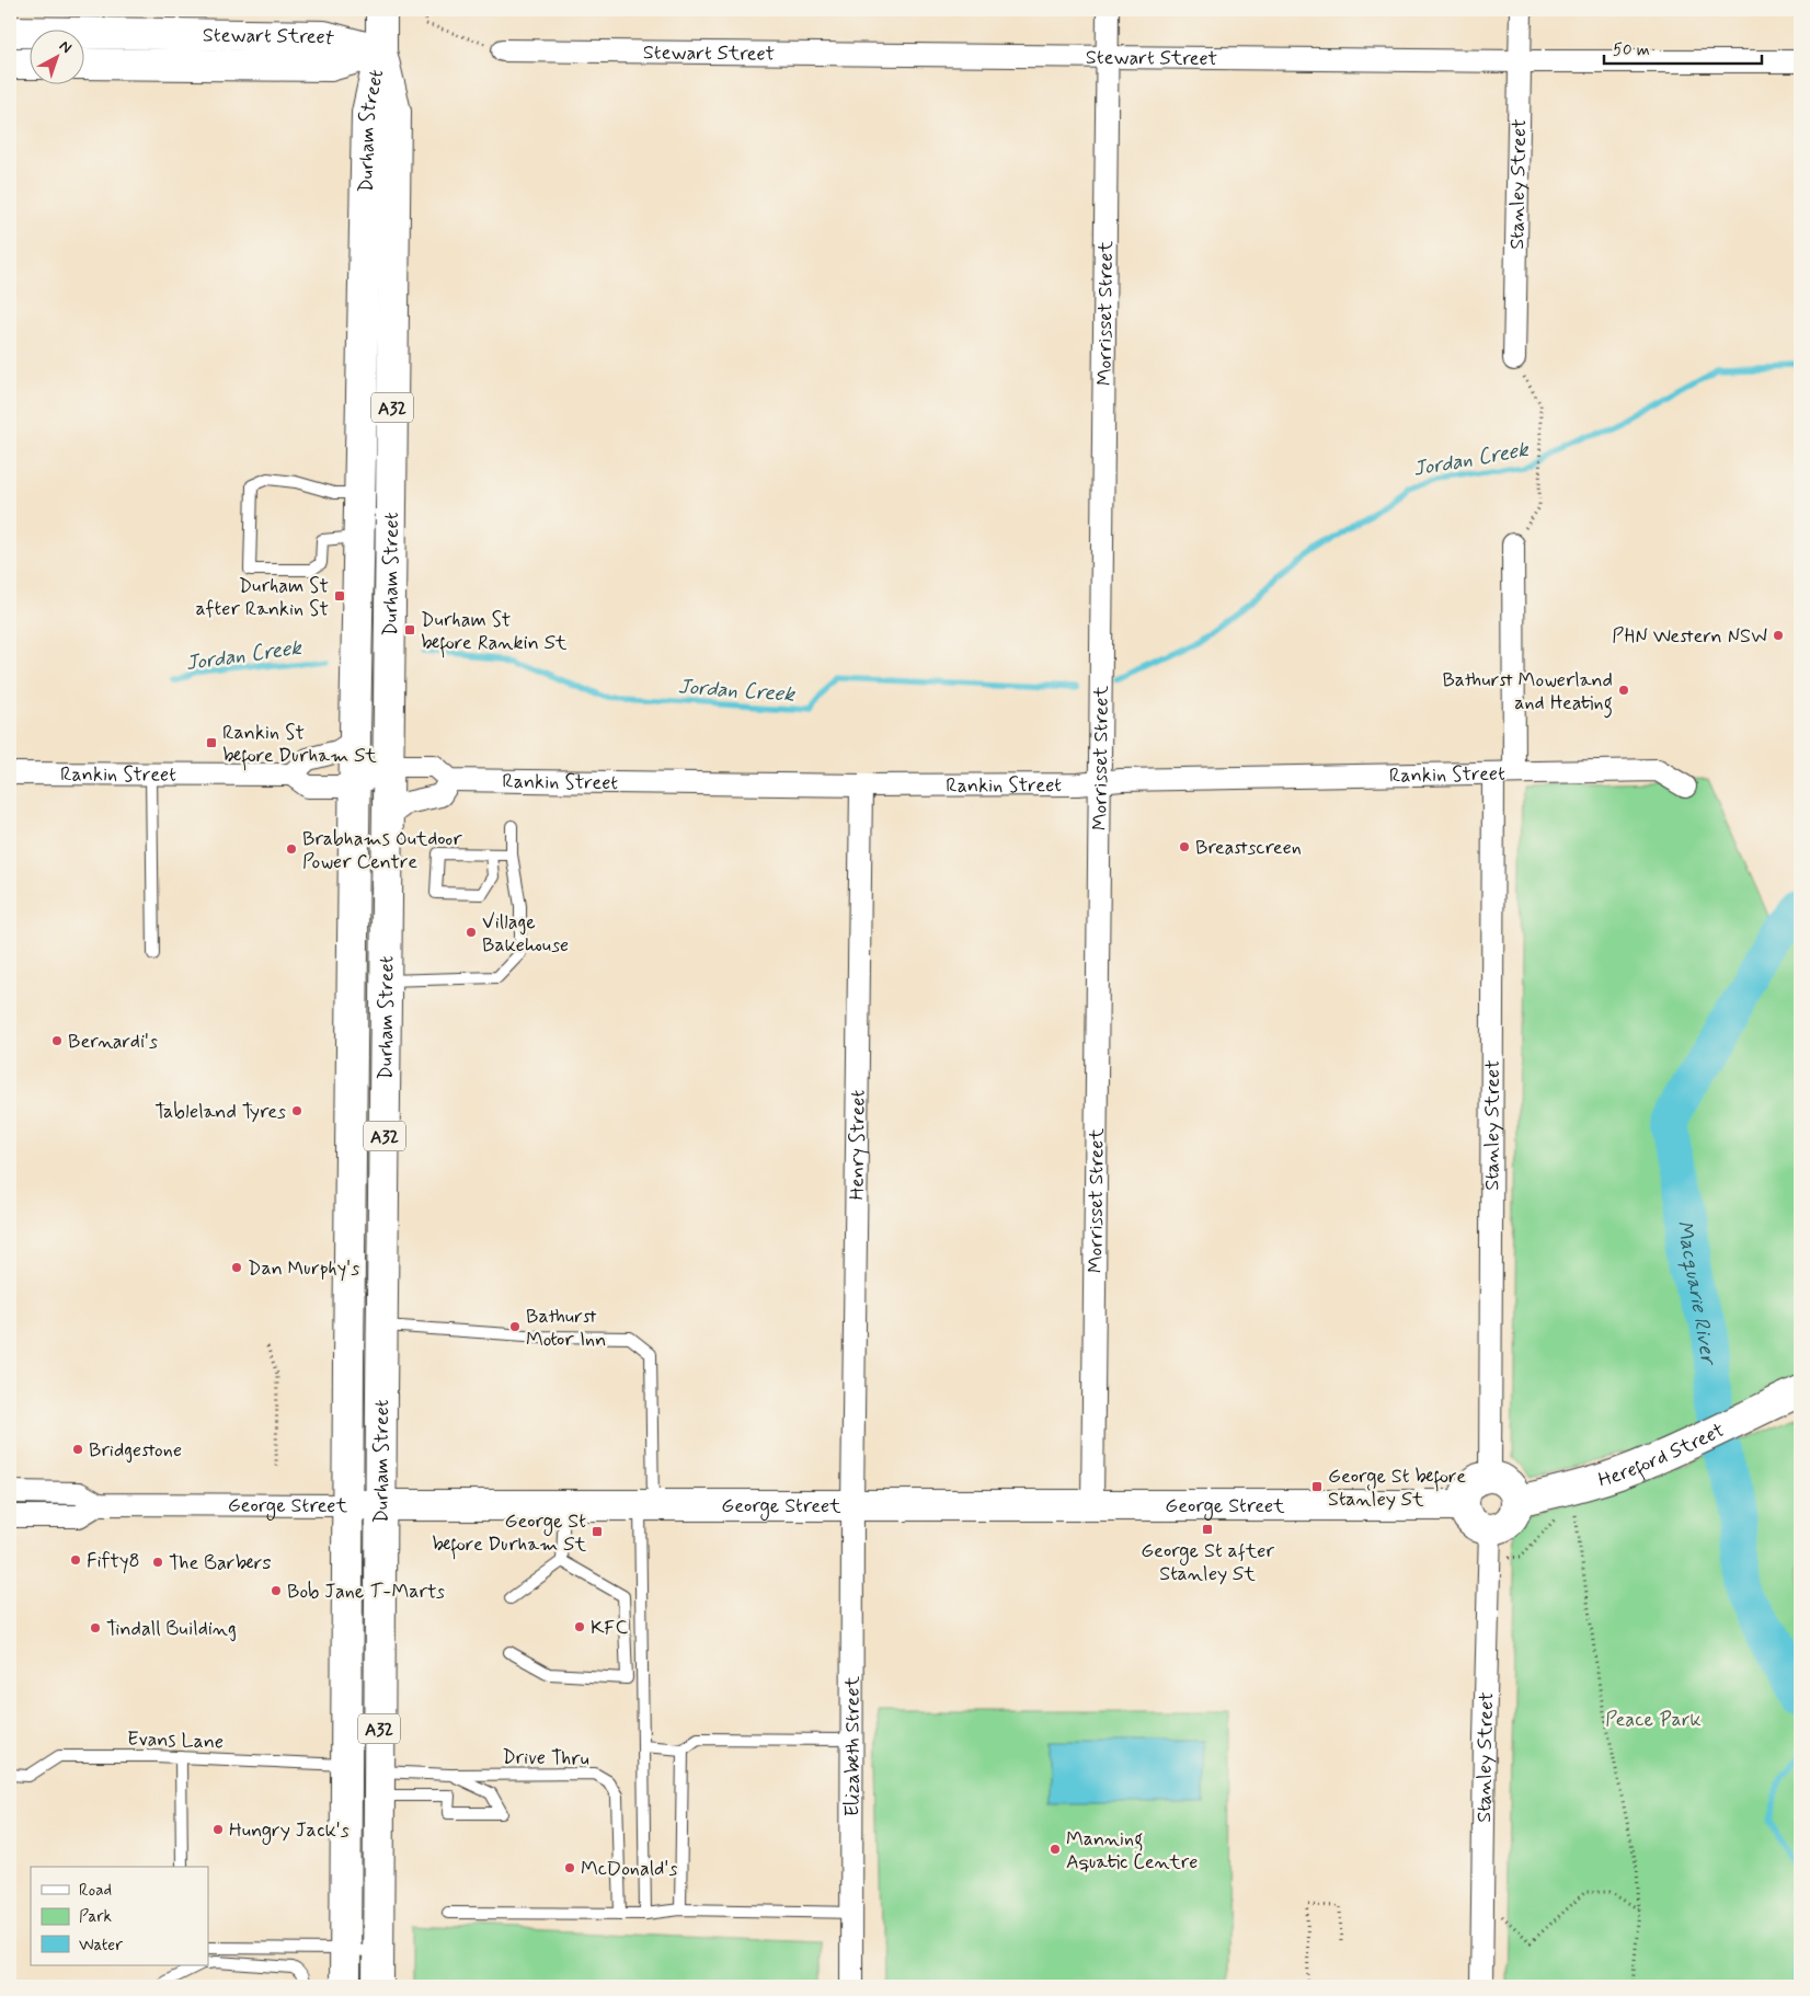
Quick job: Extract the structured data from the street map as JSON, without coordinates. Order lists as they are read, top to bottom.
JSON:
{
  "streets": {
    "main road": [
      "Stewart Street",
      "Durham Street",
      "A32",
      "Hereford Street",
      "George Street"
    ],
    "street": [
      "Stanley Street",
      "Morrisset Street",
      "Rankin Street",
      "Henry Street",
      "Elizabeth Street"
    ],
    "lane": ["Evans Lane", "Drive Thru"]
  },
  "crossings": [
    ["Stewart Street", "Durham Street"],
    ["Stewart Street", "Stanley Street"],
    ["Stewart Street", "Morrisset Street"],
    ["Durham Street", "Rankin Street"],
    ["Durham Street", "George Street"],
    ["Durham Street", "Evans Lane"],
    ["Durham Street", "Drive Thru"],
    ["Stanley Street", "Rankin Street"],
    ["Stanley Street", "Hereford Street"],
    ["Stanley Street", "George Street"],
    ["Morrisset Street", "Rankin Street"],
    ["Morrisset Street", "George Street"],
    ["Rankin Street", "Henry Street"],
    ["Henry Street", "George Street"],
    ["Henry Street", "Elizabeth Street"],
    ["Hereford Street", "George Street"],
    ["George Street", "Elizabeth Street"]
  ],
  "water": ["Jordan Creek", "Macquarie River"],
  "parks": ["Peace Park"],
  "places": {
    "transit": [
      "Durham St after Rankin St",
      "Durham St before Rankin St",
      "Rankin St before Durham St",
      "George St before Stanley St",
      "George St after Stanley St",
      "George St before Durham St"
    ],
    "other": [
      "PHN Western NSW",
      "Bathurst Mowerland and Heating",
      "Breastscreen",
      "Brabhams Outdoor Power Centre",
      "Village Bakehouse",
      "Bernardi's",
      "Tableland Tyres",
      "Dan Murphy's",
      "Bathurst Motor Inn",
      "Bridgestone",
      "Fifty8",
      "The Barbers",
      "Bob Jane T-Marts",
      "KFC",
      "Tindall Building",
      "Hungry Jack's",
      "Manning Aquatic Centre",
      "McDonald's"
    ]
  },
  "legend": ["Road", "Park", "Water"],
  "scale_bar": "50 m",
  "north": "top right"
}
